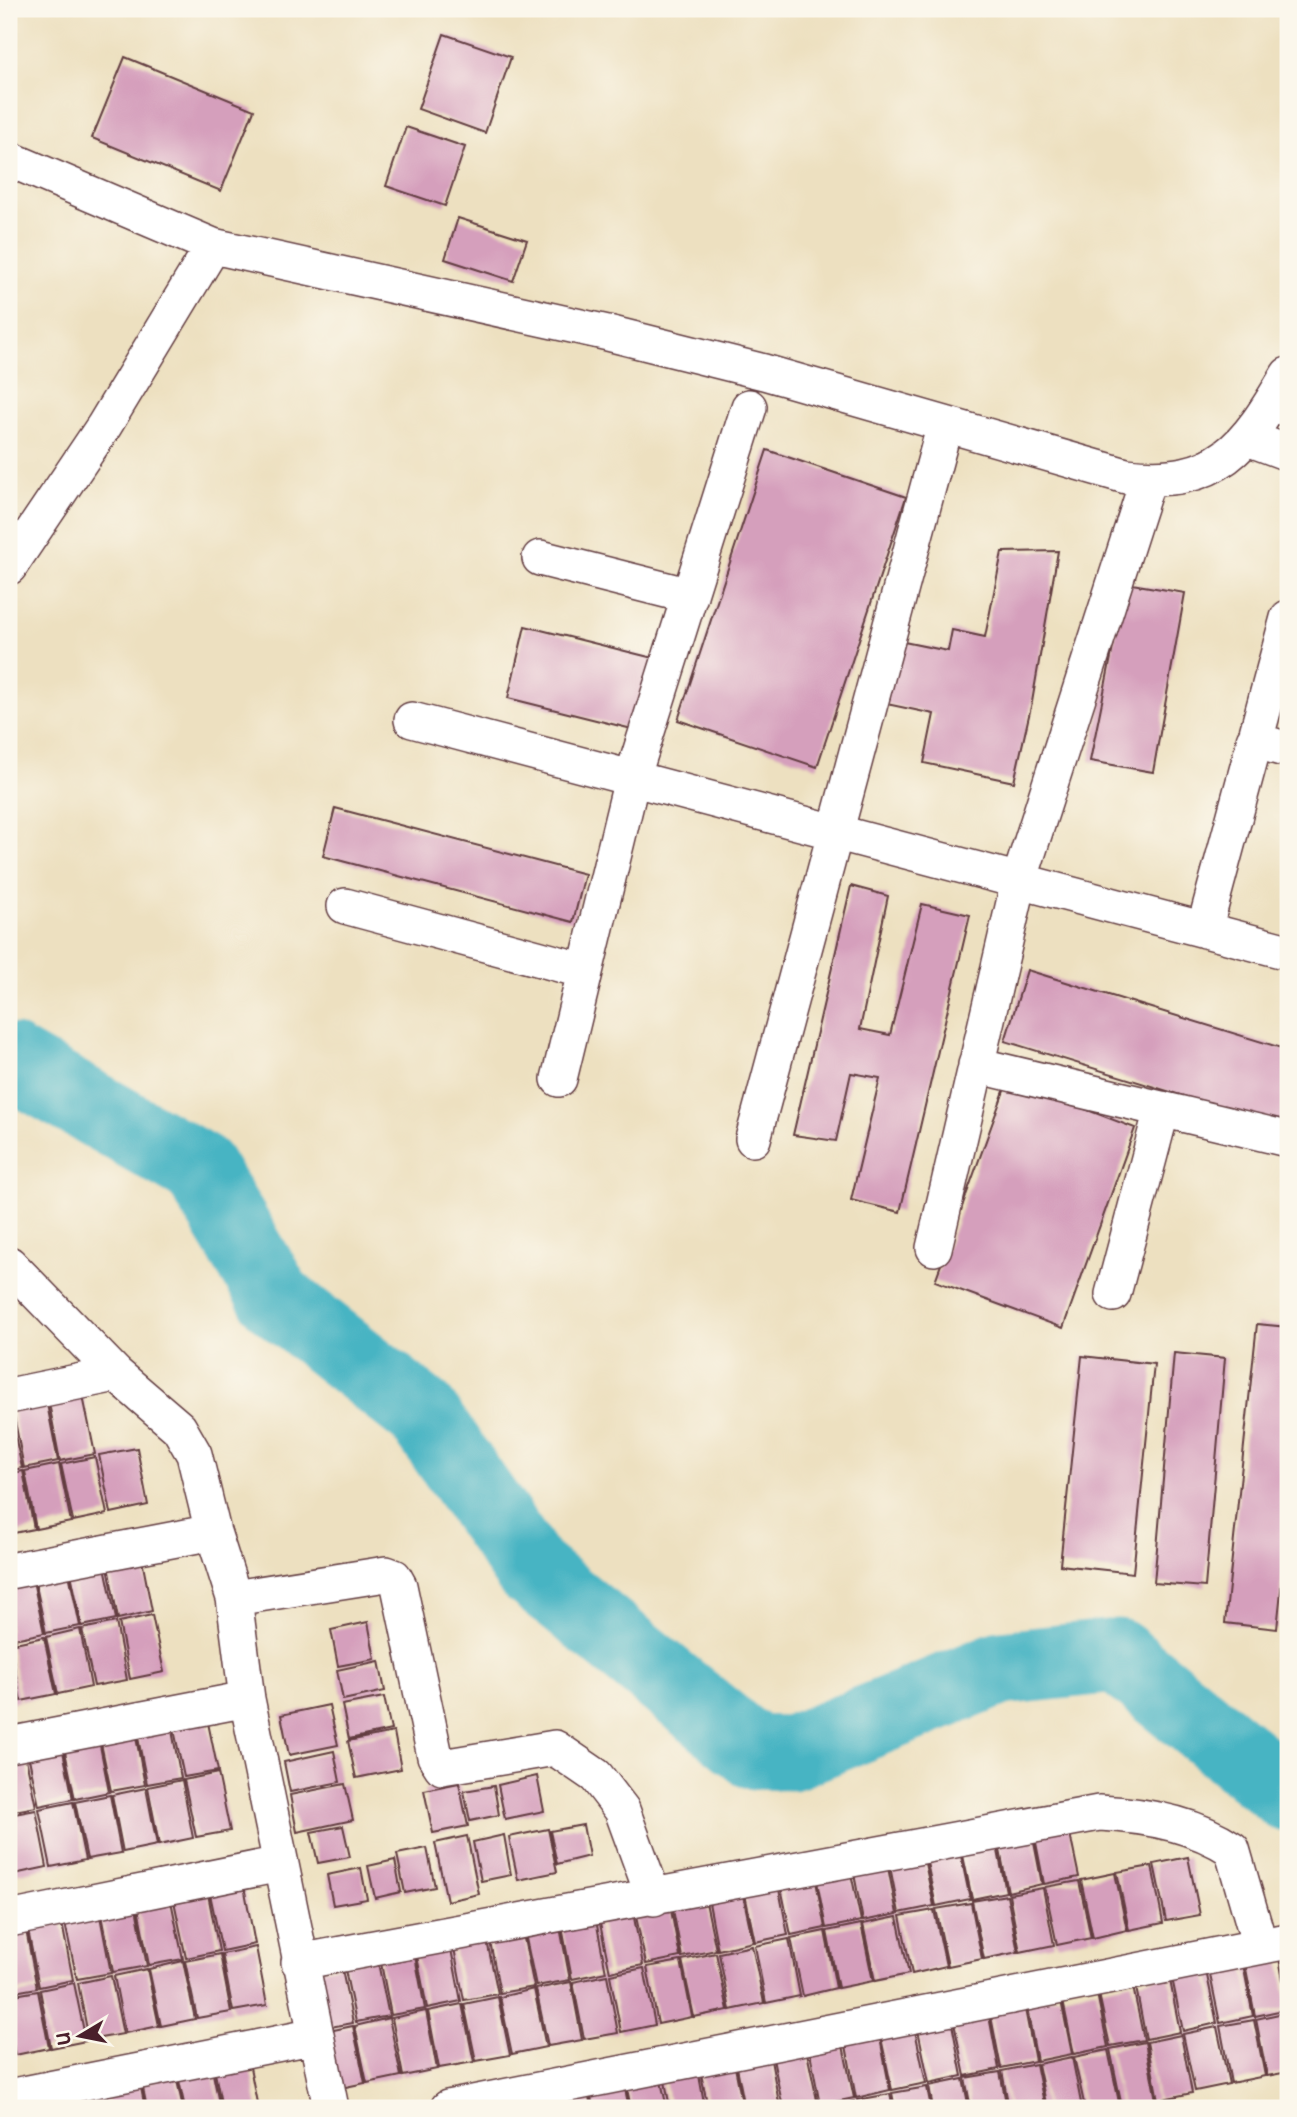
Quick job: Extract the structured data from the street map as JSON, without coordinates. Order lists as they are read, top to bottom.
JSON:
{
  "north": "left"
}
